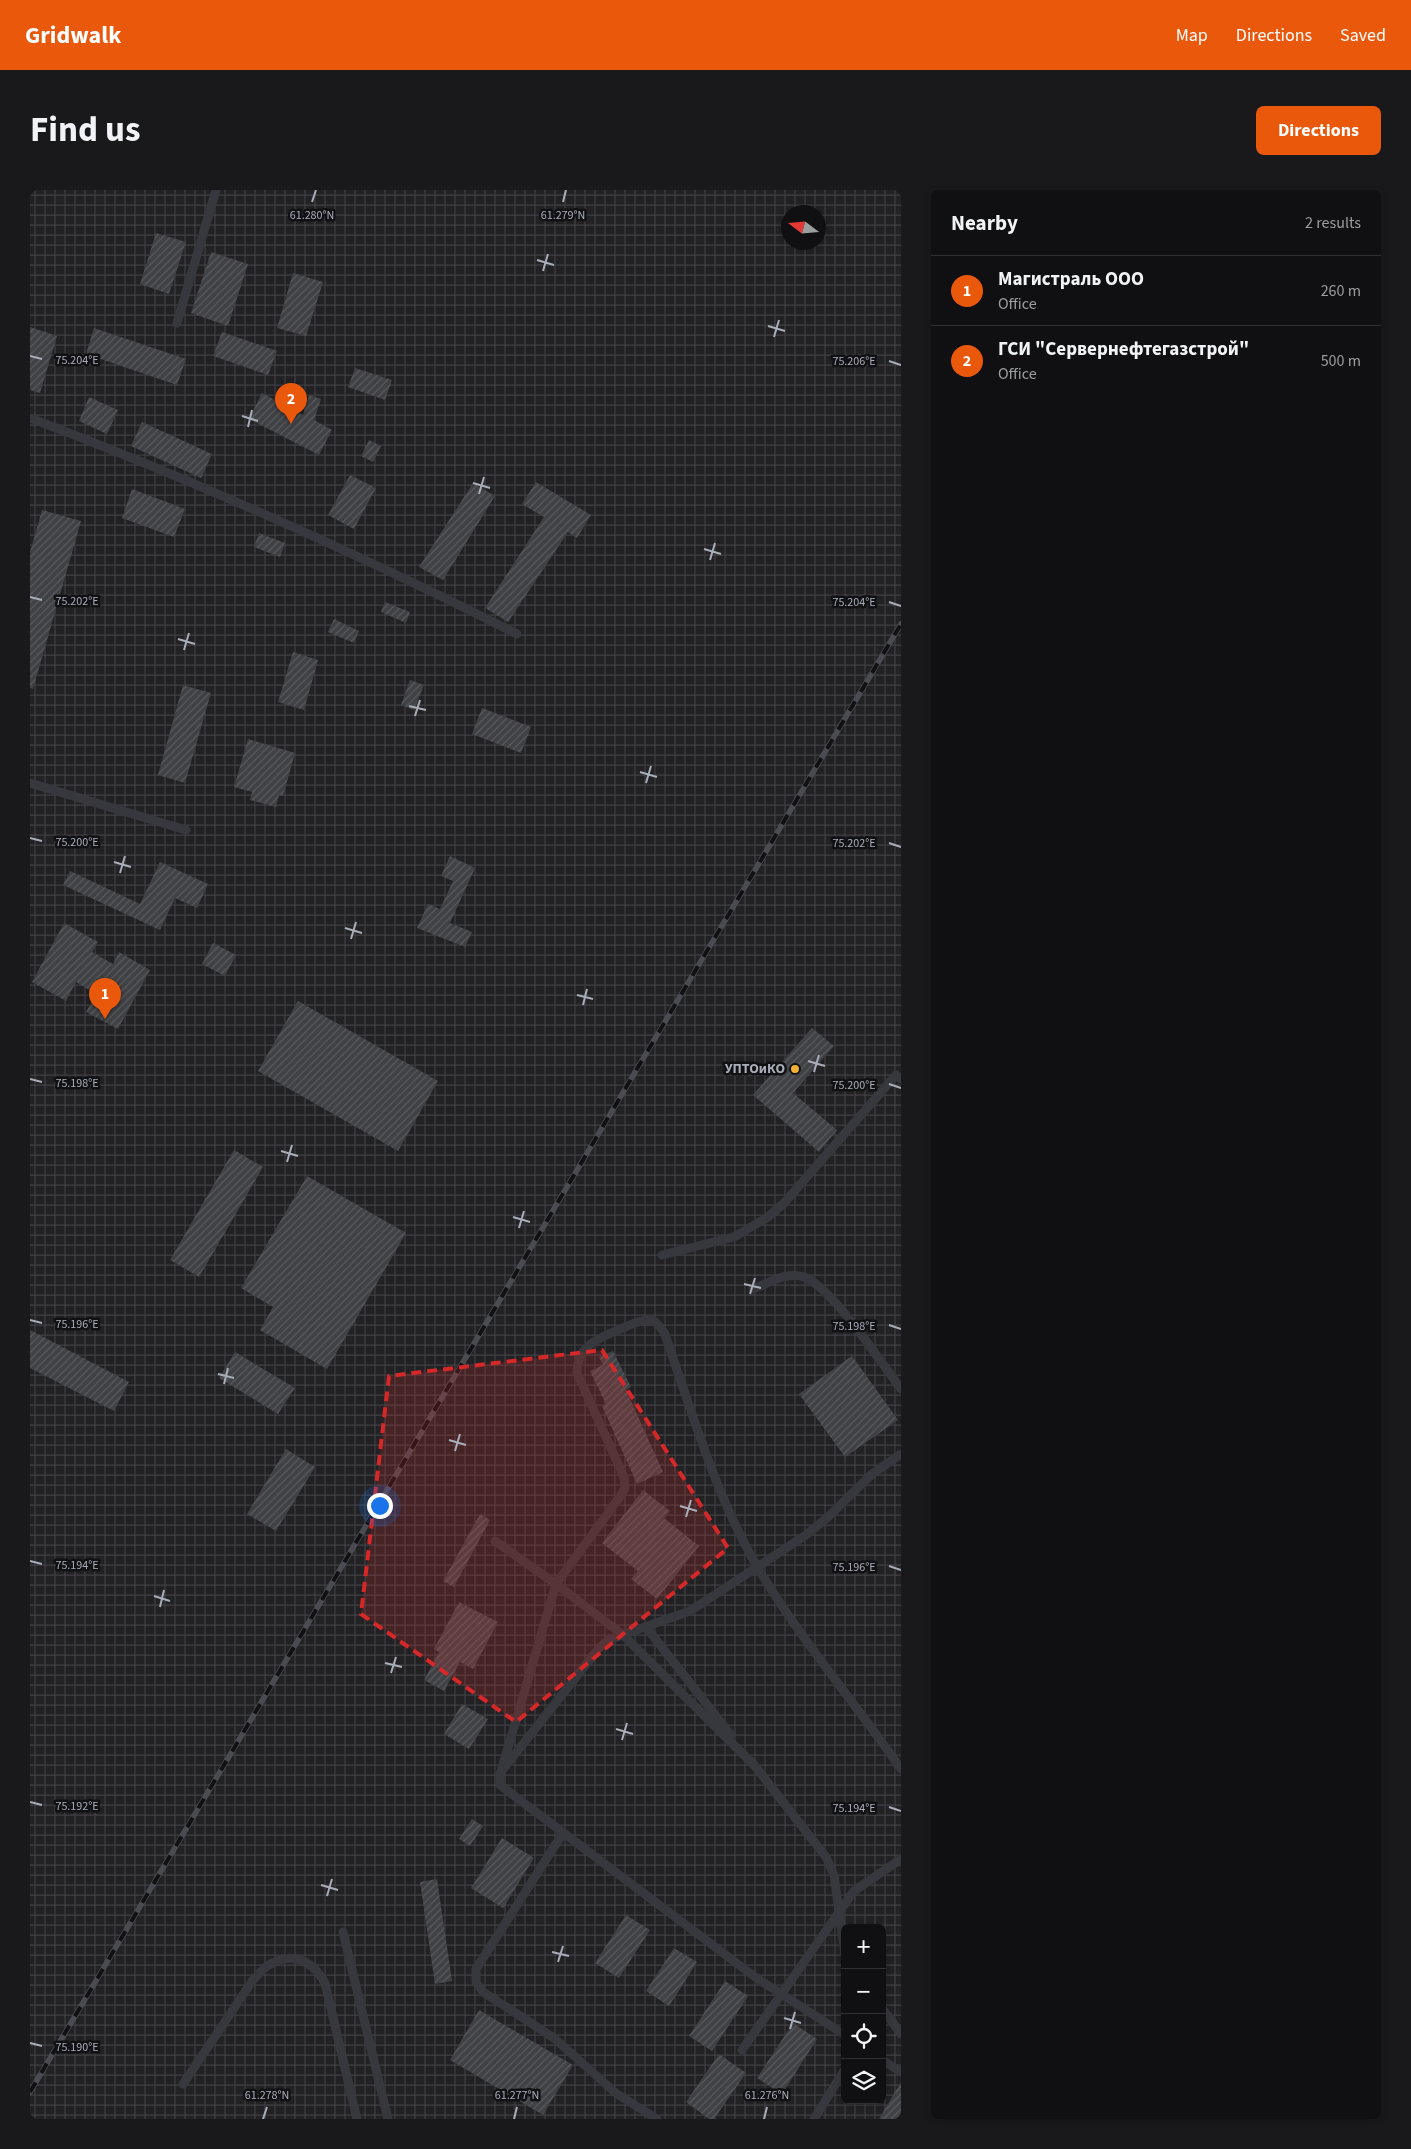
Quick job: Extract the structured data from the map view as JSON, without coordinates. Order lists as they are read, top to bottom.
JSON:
{
  "places": ["УПТОиКО"],
  "north": "left",
  "page": {
    "header": "Gridwalk",
    "nav": ["Map", "Directions", "Saved"],
    "title": "Find us",
    "buttons": "Directions",
    "heading": ["Nearby", "2 results"],
    "list": [
      {
        "mark": "1",
        "name": "Магистраль ООО",
        "note": "Office",
        "value": "260 m"
      },
      {
        "mark": "2",
        "name": "ГСИ \"Сервернефтегазстрой\"",
        "note": "Office",
        "value": "500 m"
      }
    ],
    "pins": ["2", "1"],
    "map_buttons": ["+", "−"]
  },
  "coordinates": [
    "61.280°N",
    "61.279°N",
    "75.204°E",
    "75.206°E",
    "75.202°E",
    "75.200°E",
    "75.198°E",
    "75.196°E",
    "75.194°E",
    "75.192°E",
    "75.190°E",
    "61.278°N",
    "61.277°N",
    "61.276°N"
  ]
}
